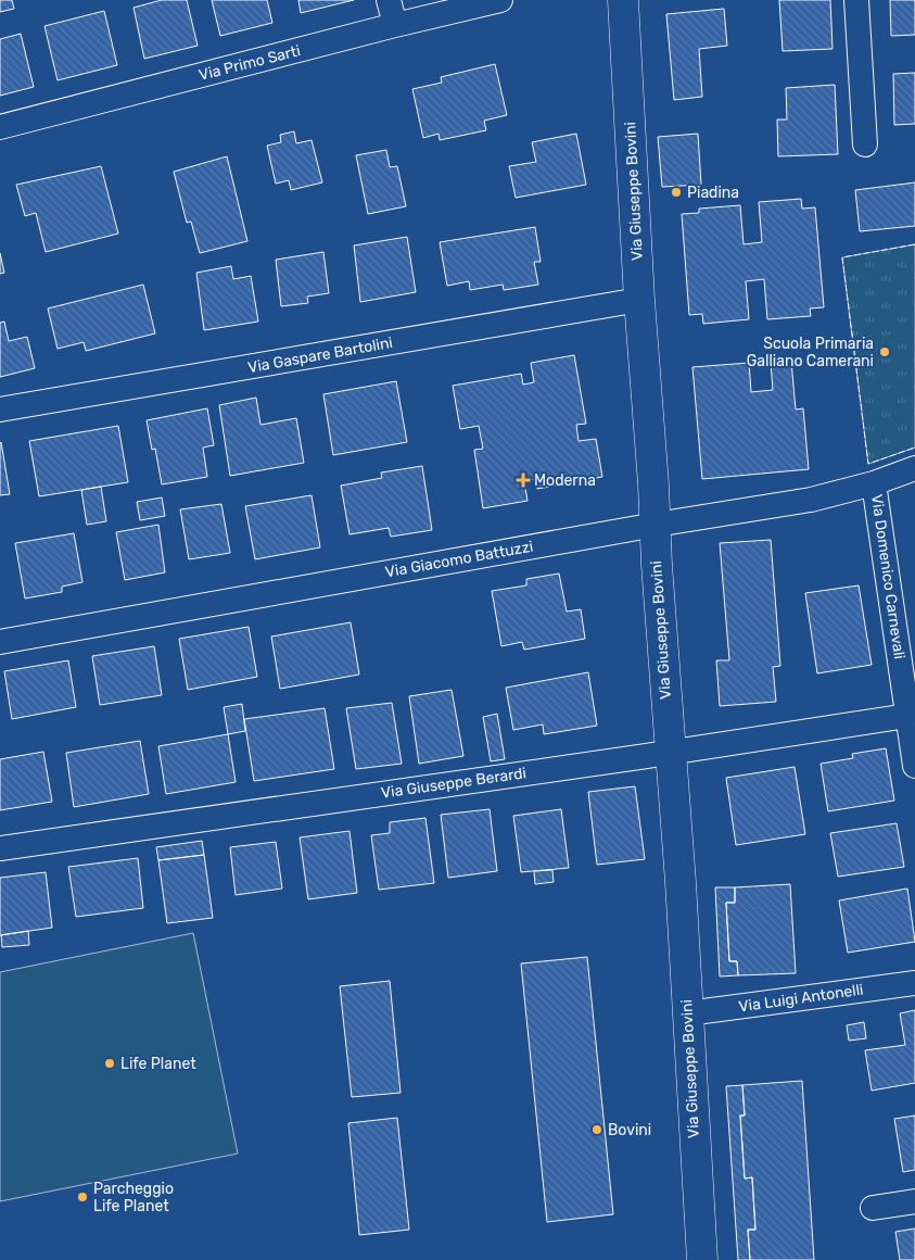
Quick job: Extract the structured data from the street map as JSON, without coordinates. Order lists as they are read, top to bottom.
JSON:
{
  "streets": {
    "street": [
      "Via Primo Sarti",
      "Via Giuseppe Bovini",
      "Via Gaspare Bartolini",
      "Via Giacomo Battuzzi",
      "Via Domenico Carnevali",
      "Via Giuseppe Berardi",
      "Via Luigi Antonelli"
    ]
  },
  "crossings": [
    ["Via Giuseppe Bovini", "Via Gaspare Bartolini"],
    ["Via Giuseppe Bovini", "Via Giacomo Battuzzi"],
    ["Via Giuseppe Bovini", "Via Giuseppe Berardi"],
    ["Via Giuseppe Bovini", "Via Luigi Antonelli"],
    ["Via Giacomo Battuzzi", "Via Domenico Carnevali"],
    ["Via Domenico Carnevali", "Via Giuseppe Berardi"]
  ],
  "places": {
    "other": [
      "Piadina",
      "Scuola Primaria Galliano Camerani",
      "Life Planet",
      "Bovini",
      "Parcheggio Life Planet"
    ],
    "health": ["Moderna"]
  }
}
